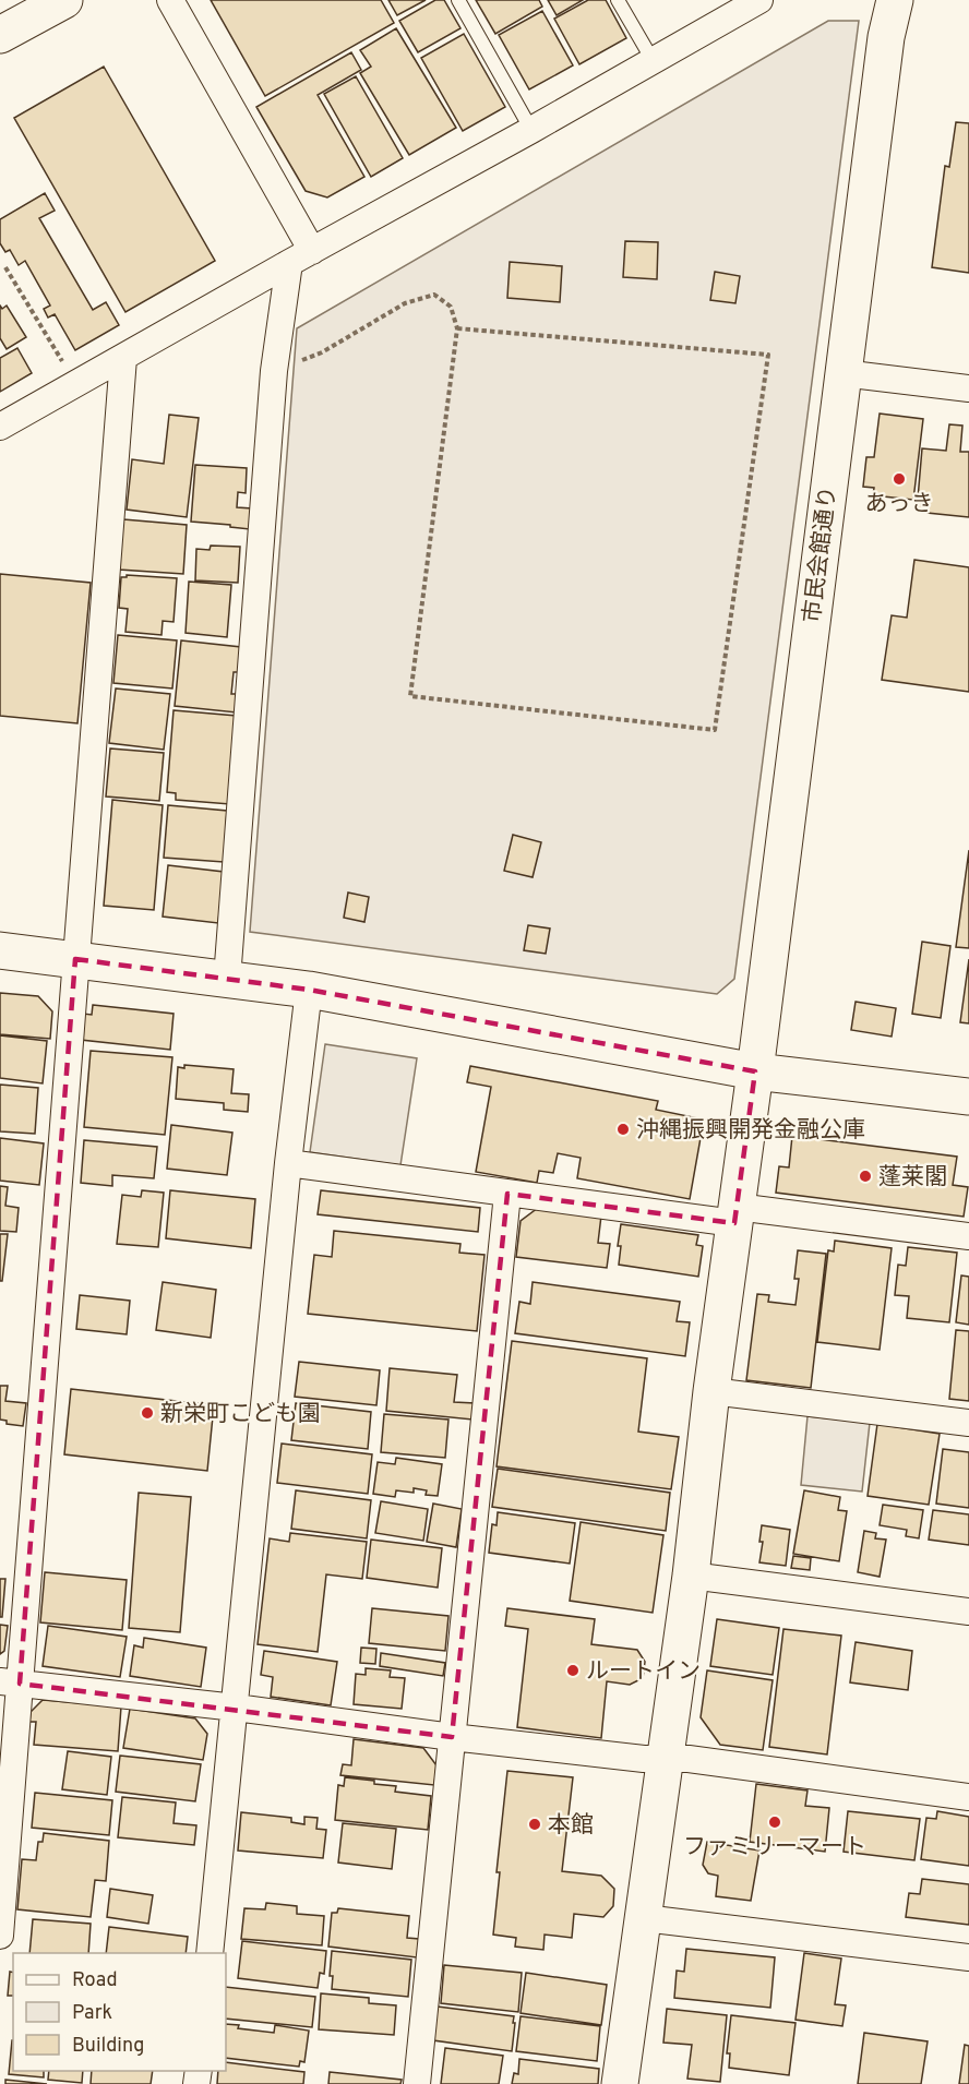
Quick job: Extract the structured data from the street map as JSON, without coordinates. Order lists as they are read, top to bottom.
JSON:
{
  "streets": {
    "street": ["市民会館通り"]
  },
  "places": [
    "あっき",
    "沖縄振興開発金融公庫",
    "蓬莱閣",
    "新栄町こども園",
    "ルートイン",
    "ファミリーマート",
    "本館"
  ],
  "legend": ["Road", "Park", "Building"]
}
